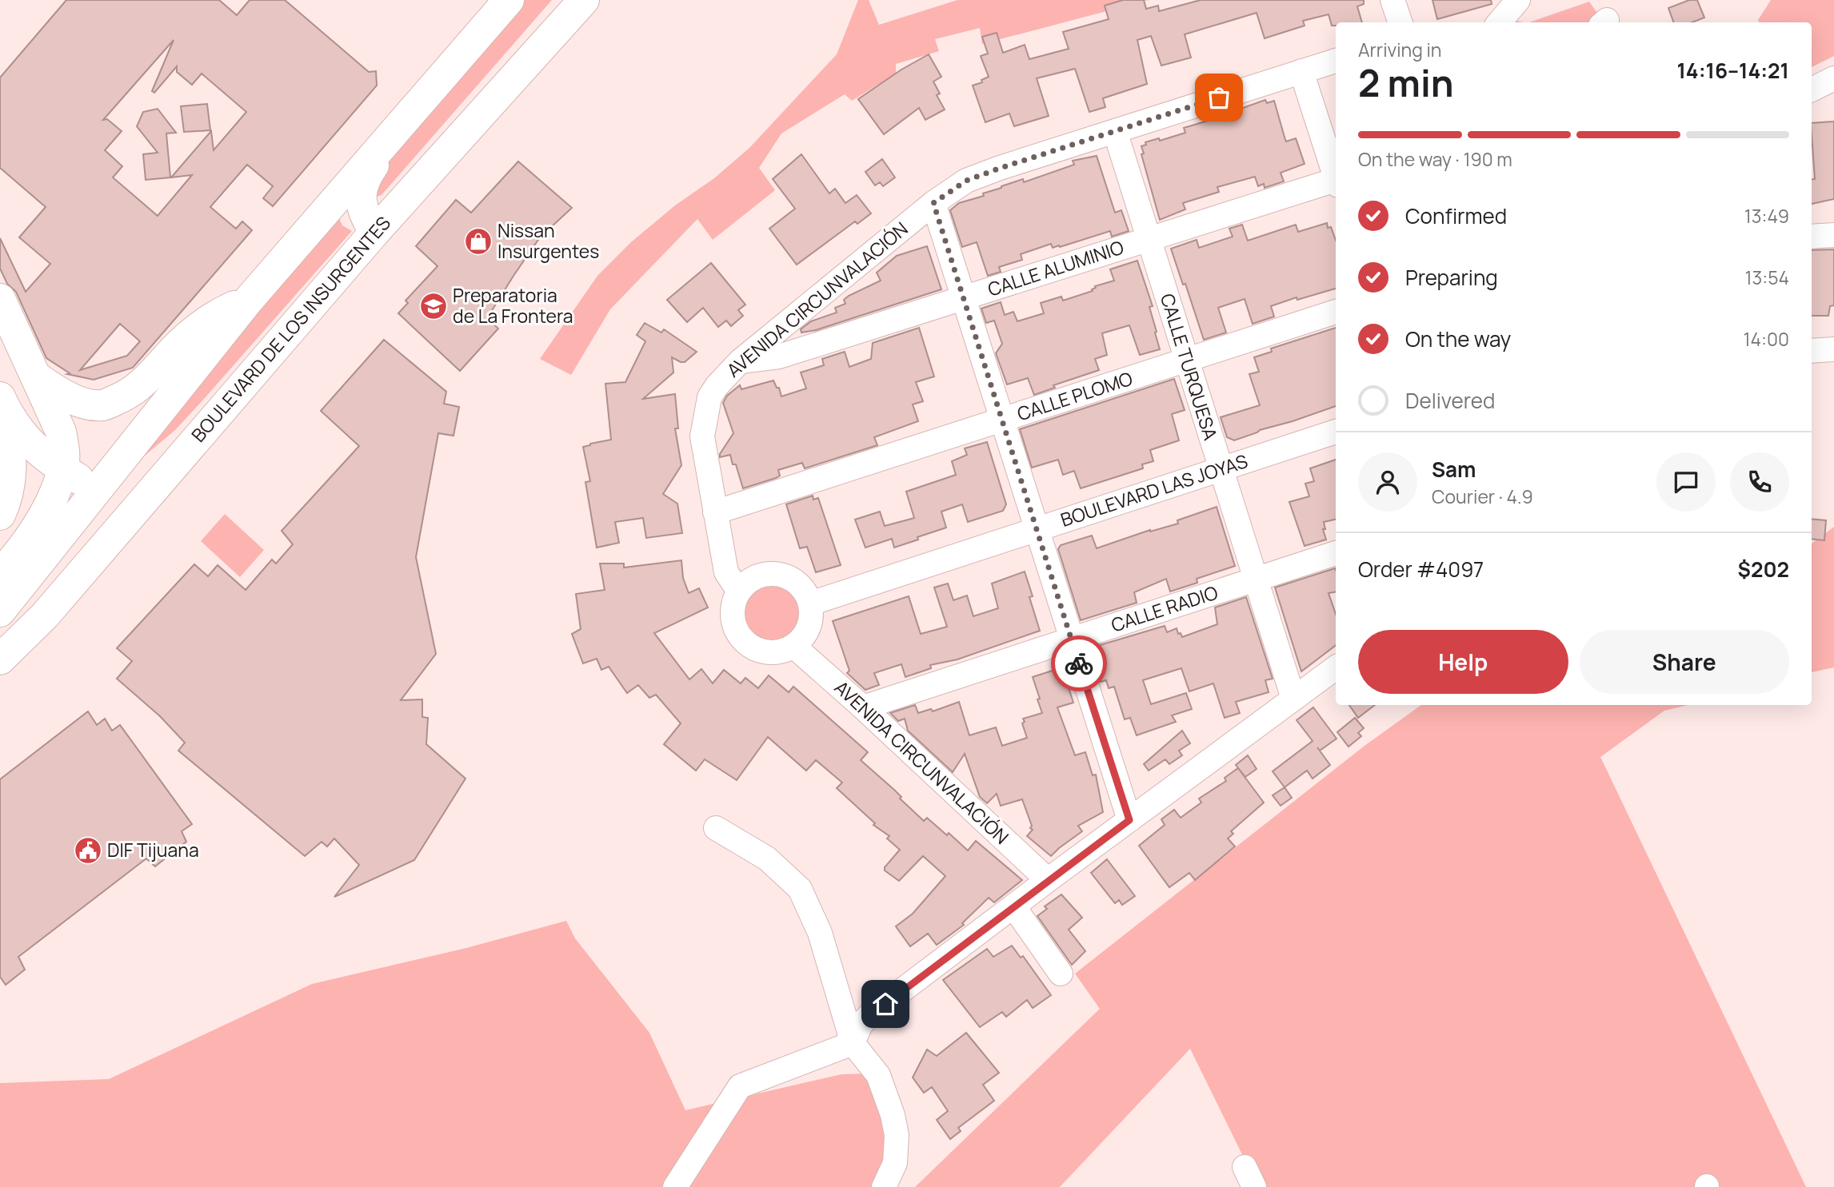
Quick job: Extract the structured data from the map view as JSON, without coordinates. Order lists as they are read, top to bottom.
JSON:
{
  "streets": {
    "main road": ["BOULEVARD DE LOS INSURGENTES"],
    "street": [
      "CALLE ALUMINIO",
      "AVENIDA CIRCUNVALACIÓN",
      "CALLE TURQUESA",
      "CALLE PLOMO",
      "BOULEVARD LAS JOYAS",
      "CALLE RADIO"
    ]
  },
  "crossings": [
    ["CALLE ALUMINIO", "AVENIDA CIRCUNVALACIÓN"],
    ["CALLE ALUMINIO", "CALLE TURQUESA"],
    ["AVENIDA CIRCUNVALACIÓN", "CALLE TURQUESA"],
    ["AVENIDA CIRCUNVALACIÓN", "CALLE PLOMO"],
    ["AVENIDA CIRCUNVALACIÓN", "BOULEVARD LAS JOYAS"],
    ["AVENIDA CIRCUNVALACIÓN", "CALLE RADIO"],
    ["CALLE TURQUESA", "CALLE PLOMO"],
    ["CALLE TURQUESA", "BOULEVARD LAS JOYAS"],
    ["CALLE TURQUESA", "CALLE RADIO"]
  ],
  "places": {
    "shop": ["Nissan Insurgentes"],
    "school or university": ["Preparatoria de La Frontera"],
    "public building": ["DIF Tijuana"]
  },
  "page": {
    "heading": ["2 min", "Arriving in", "14:16–14:21"],
    "panel": [
      "Sam",
      "Courier · 4.9",
      "Order #4097",
      "$202"
    ],
    "bar": "On the way · 190 m",
    "list": [
      ["Confirmed", "13:49"],
      ["Preparing", "13:54"],
      ["On the way", "14:00"],
      "Delivered"
    ],
    "buttons": ["Help", "Share"]
  }
}
